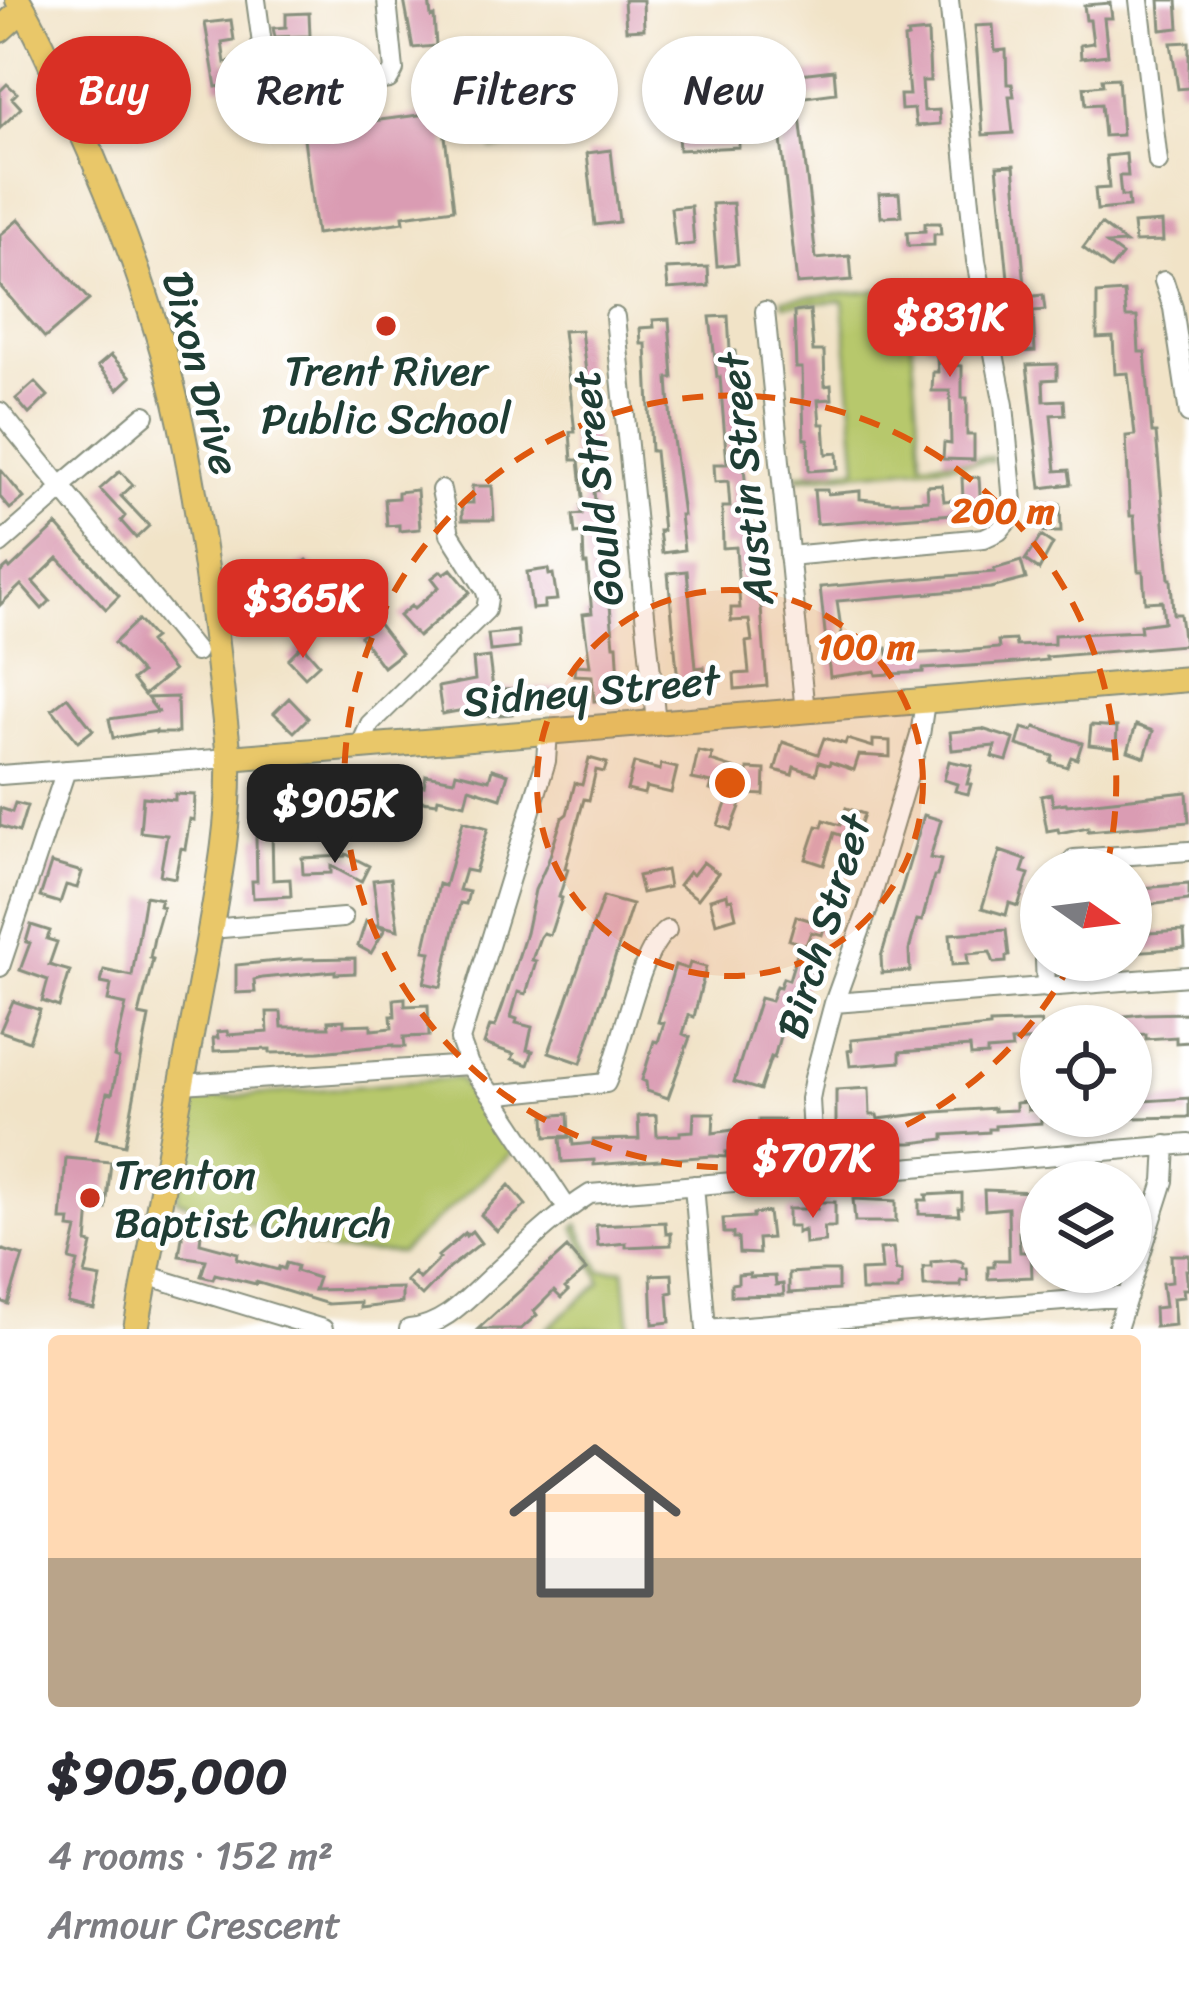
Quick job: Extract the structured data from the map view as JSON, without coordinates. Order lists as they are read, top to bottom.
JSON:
{
  "streets": {
    "main road": ["Dixon Drive", "Sidney Street"],
    "street": ["Austin Street", "Gould Street", "Birch Street"]
  },
  "crossings": [
    ["Dixon Drive", "Sidney Street"],
    ["Austin Street", "Sidney Street"],
    ["Gould Street", "Sidney Street"],
    ["Sidney Street", "Birch Street"]
  ],
  "places": ["Trent River Public School", "Trenton Baptist Church"],
  "north": "right",
  "page": {
    "chip": [
      "Buy",
      "Rent",
      "Filters",
      "New"
    ],
    "price": [
      "$831K",
      "$365K",
      "$905K",
      "$707K"
    ],
    "list": [
      {
        "name": "$905,000",
        "note": "4 rooms · 152 m² · Armour Crescent"
      }
    ]
  },
  "rings": ["200 m", "100 m"]
}
